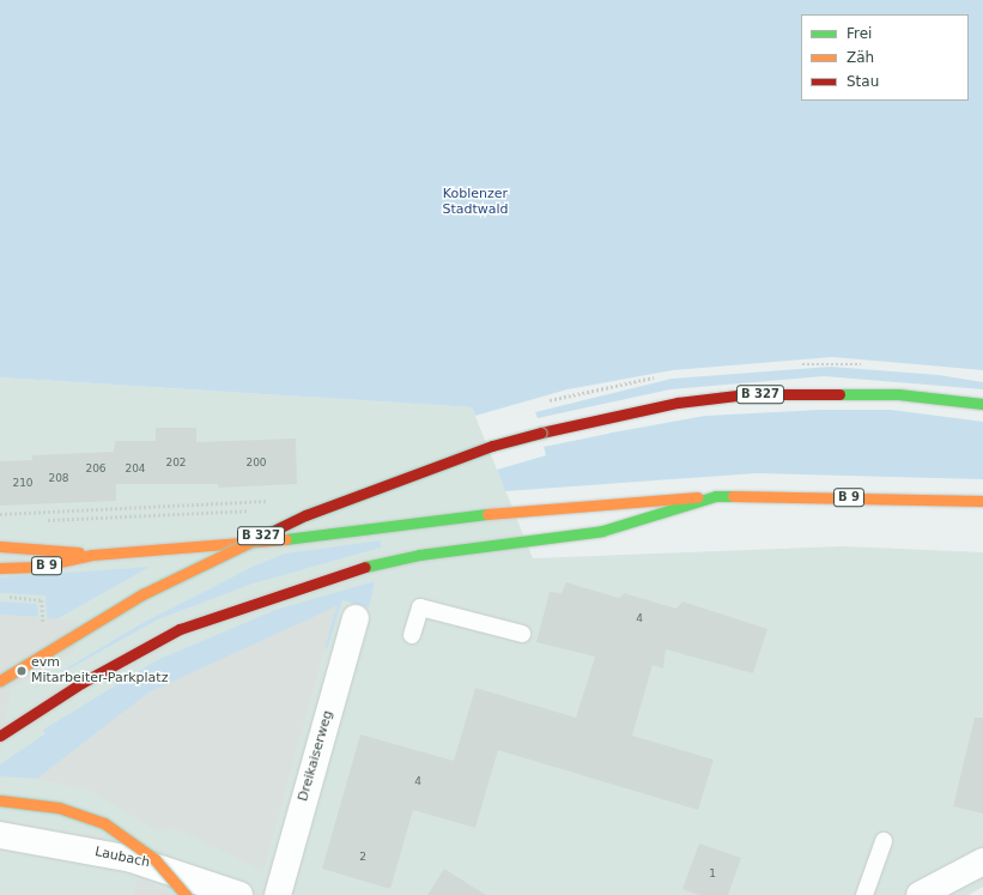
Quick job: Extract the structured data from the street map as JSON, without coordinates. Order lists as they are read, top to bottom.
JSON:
{
  "streets": {
    "main road": ["B 327", "B 9"],
    "street": ["Dreikaiserweg", "Laubach"]
  },
  "parks": ["Koblenzer Stadtwald"],
  "places": ["evm Mitarbeiter-Parkplatz"],
  "house_numbers": [
    "202",
    "200",
    "206",
    "204",
    "208",
    "210",
    "4",
    "4",
    "2",
    "1"
  ],
  "legend": ["Frei", "Zäh", "Stau"]
}
